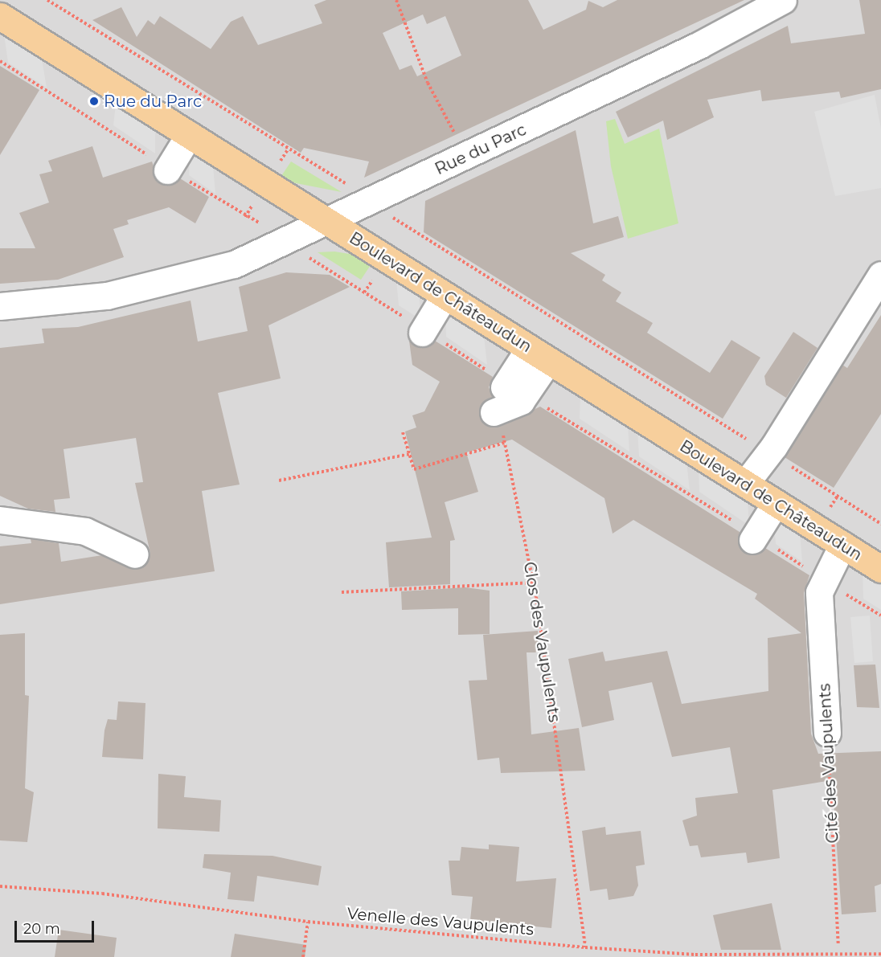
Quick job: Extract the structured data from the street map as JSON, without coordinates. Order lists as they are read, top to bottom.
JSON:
{
  "streets": {
    "main road": ["Boulevard de Châteaudun"],
    "street": ["Rue du Parc", "Cité des Vaupulents"],
    "path": ["Clos des Vaupulents", "Venelle des Vaupulents"]
  },
  "crossings": [
    ["Rue du Parc", "Boulevard de Châteaudun"],
    ["Clos des Vaupulents", "Venelle des Vaupulents"]
  ],
  "places": ["Rue du Parc"],
  "scale_bar": "20 m"
}
